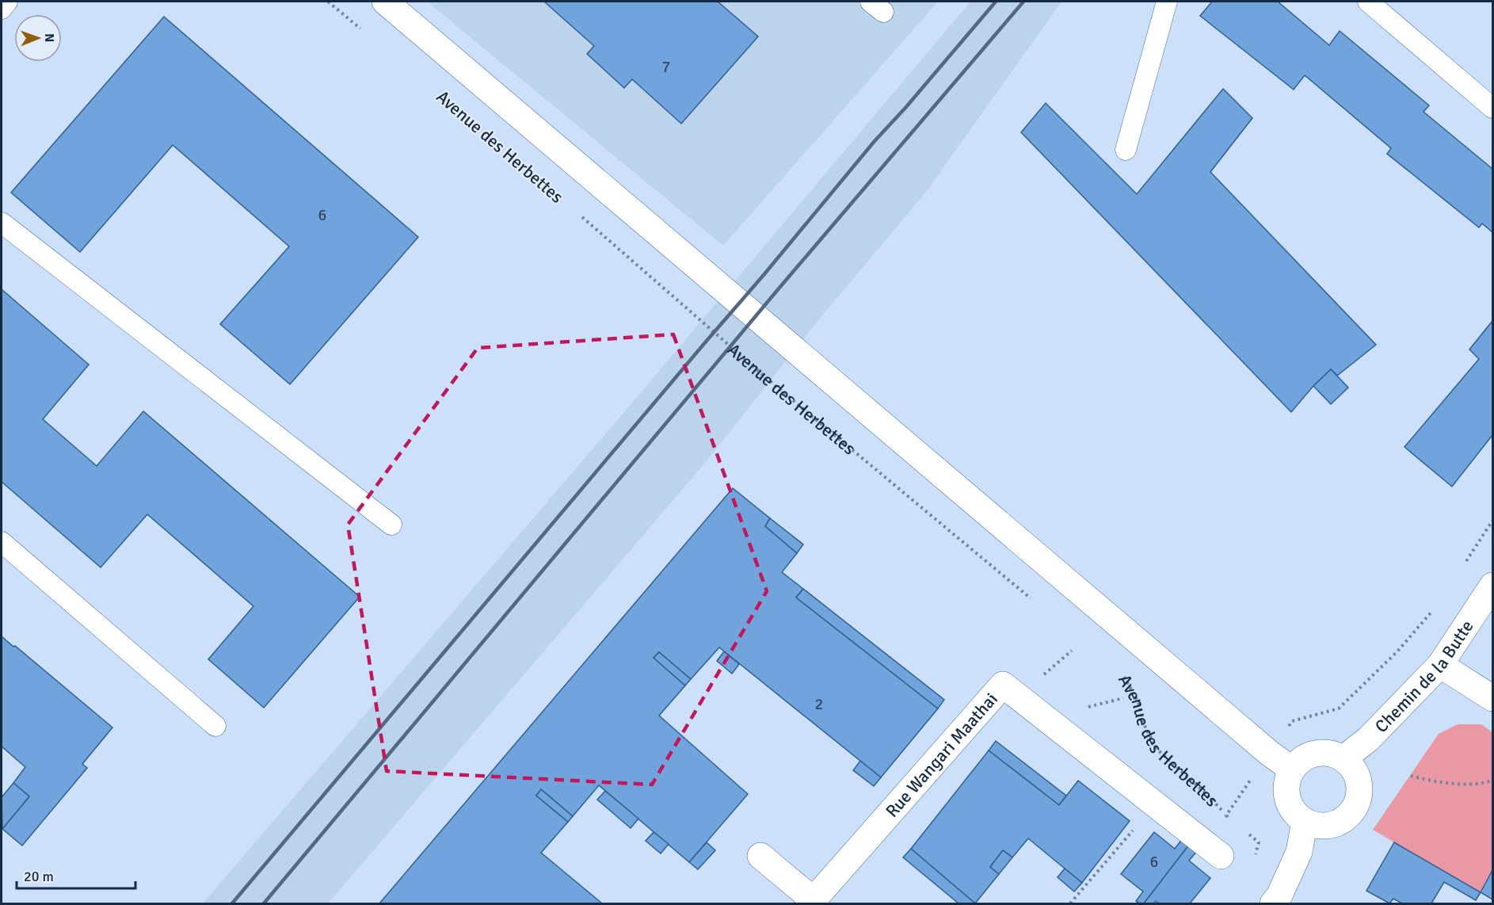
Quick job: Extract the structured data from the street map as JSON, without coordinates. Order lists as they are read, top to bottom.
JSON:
{
  "streets": {
    "street": ["Avenue des Herbettes", "Chemin de la Butte", "Rue Wangari Maathai"]
  },
  "crossings": [
    ["Avenue des Herbettes", "Chemin de la Butte"]
  ],
  "house_numbers": [
    "7",
    "6",
    "2",
    "6"
  ],
  "scale_bar": "20 m",
  "north": "right"
}
